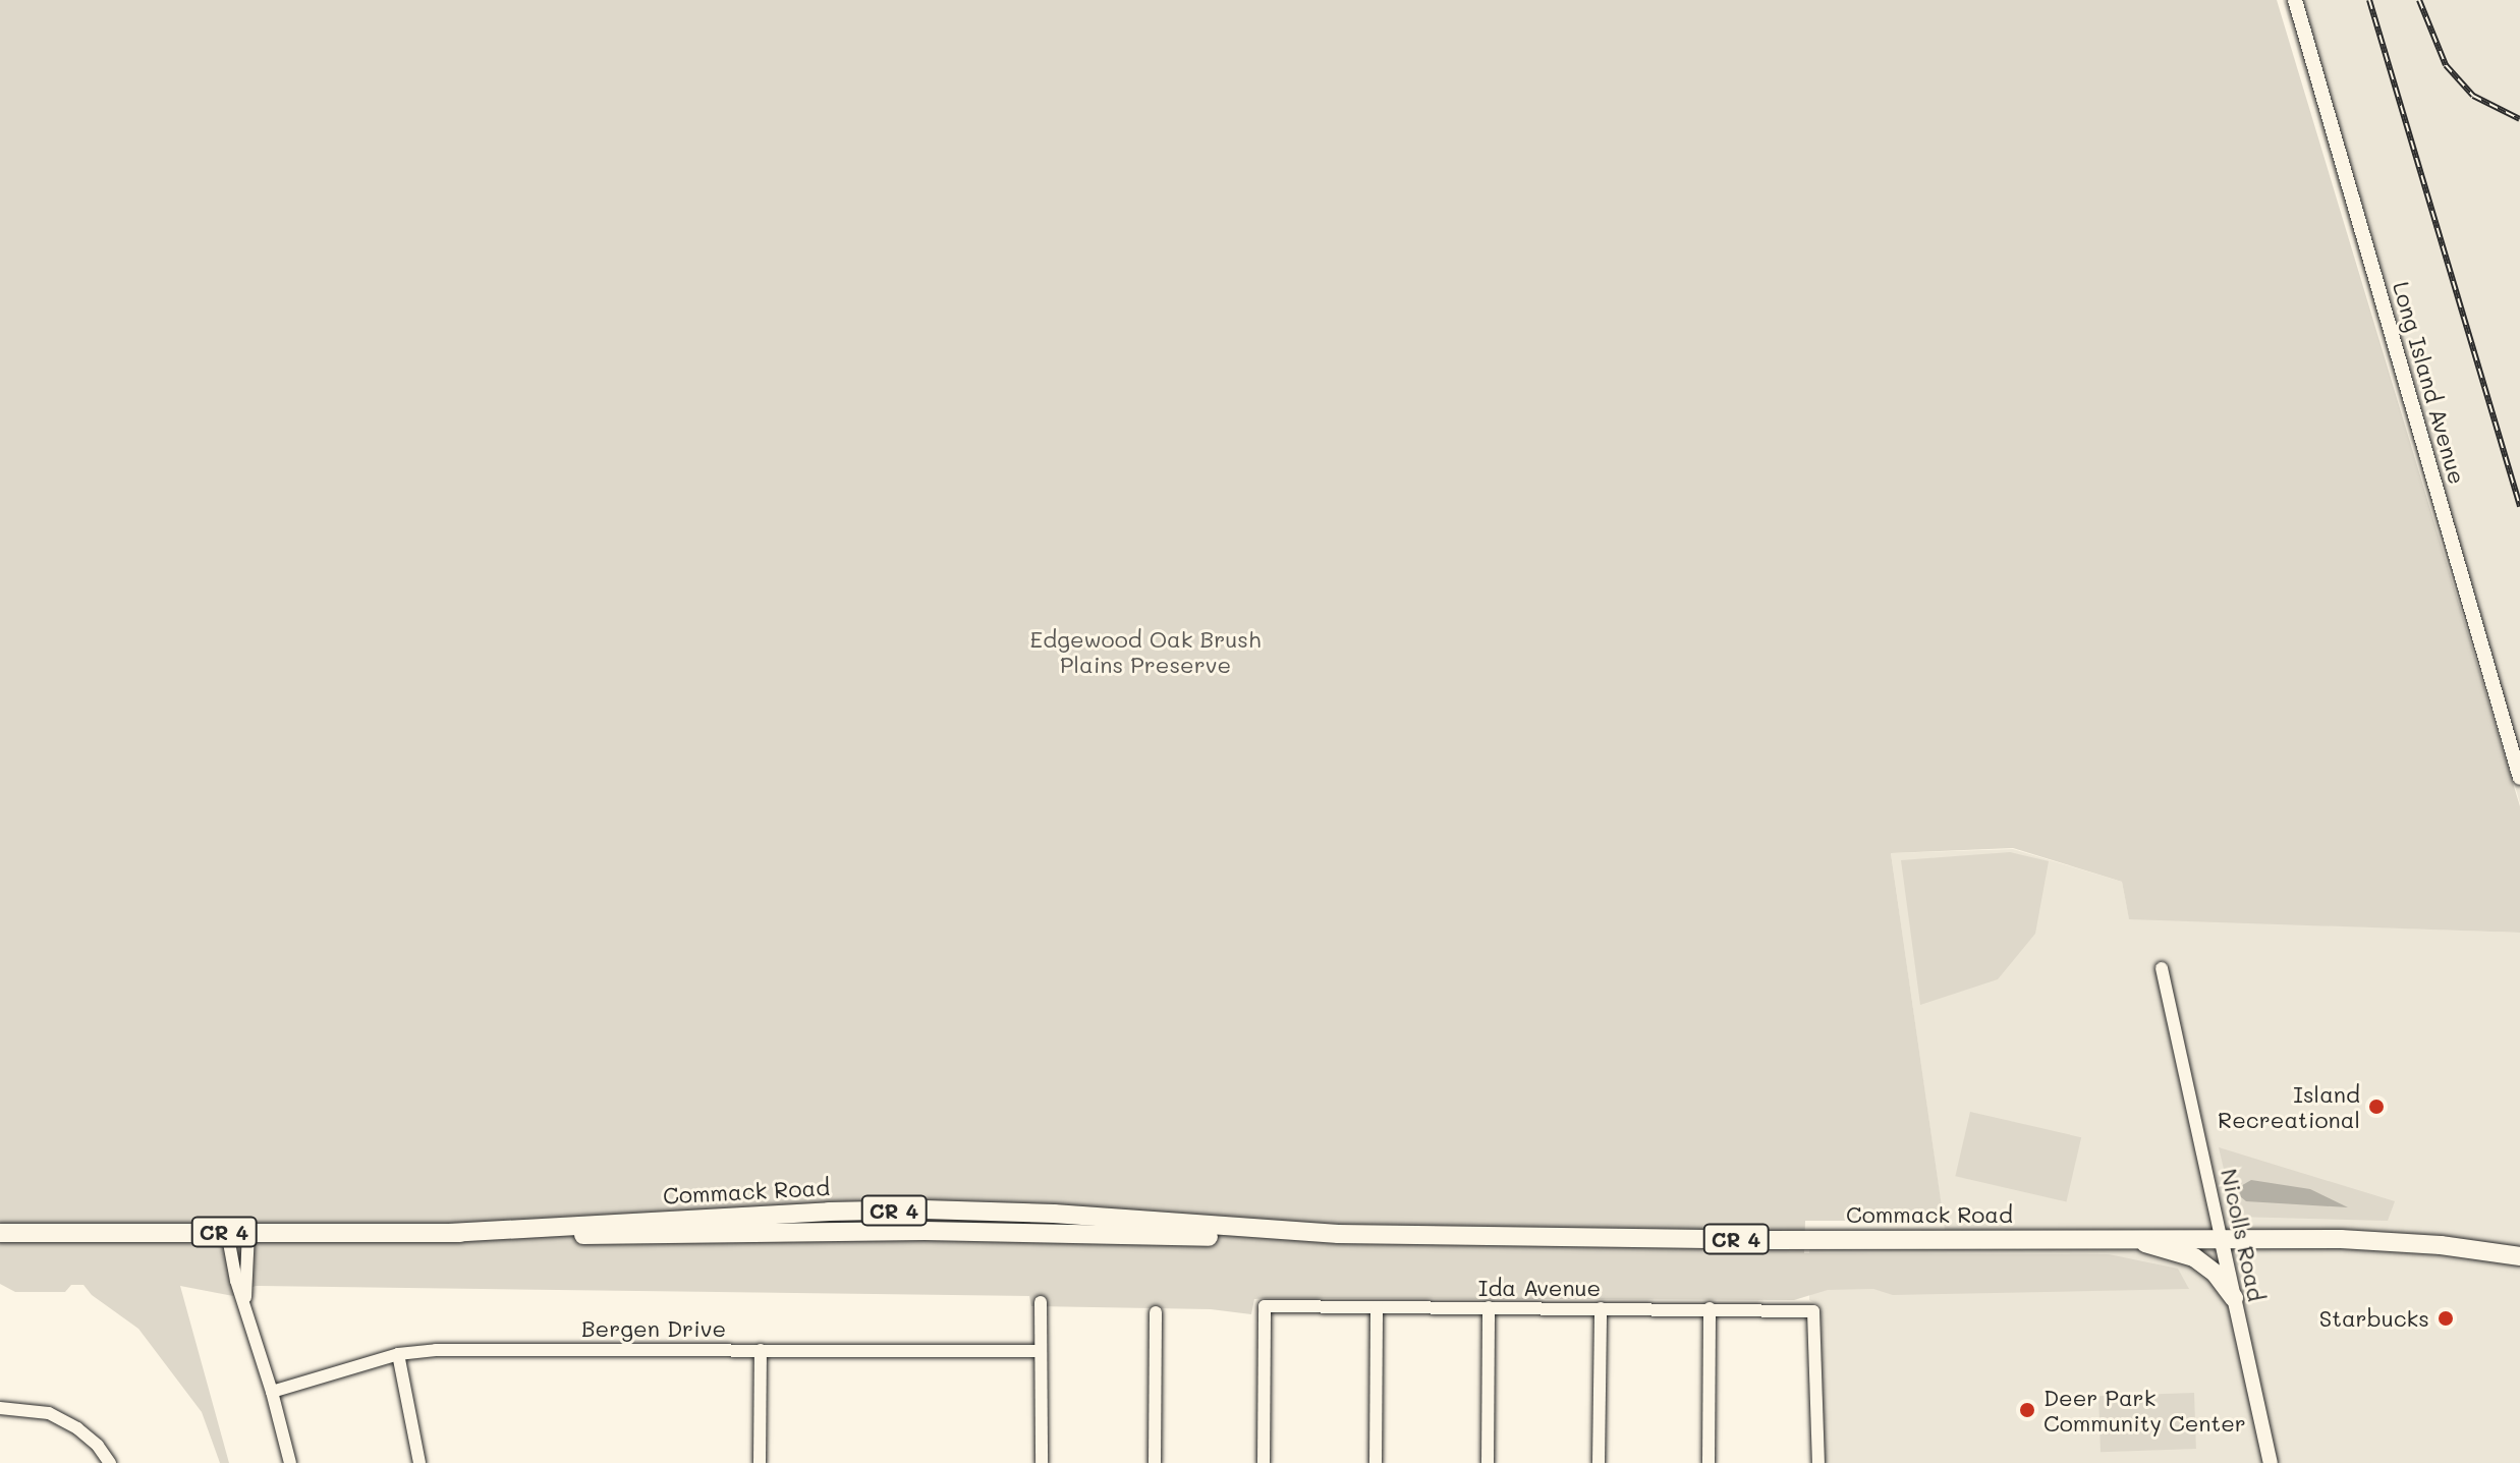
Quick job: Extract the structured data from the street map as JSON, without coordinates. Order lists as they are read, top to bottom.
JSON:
{
  "streets": {
    "main road": ["Commack Road", "CR 4"],
    "street": [
      "Long Island Avenue",
      "Nicolls Road",
      "Ida Avenue",
      "Bergen Drive"
    ]
  },
  "crossings": [
    ["Commack Road", "Nicolls Road"]
  ],
  "parks": ["Edgewood Oak Brush Plains Preserve"],
  "places": ["Island Recreational", "Starbucks", "Deer Park Community Center"]
}
